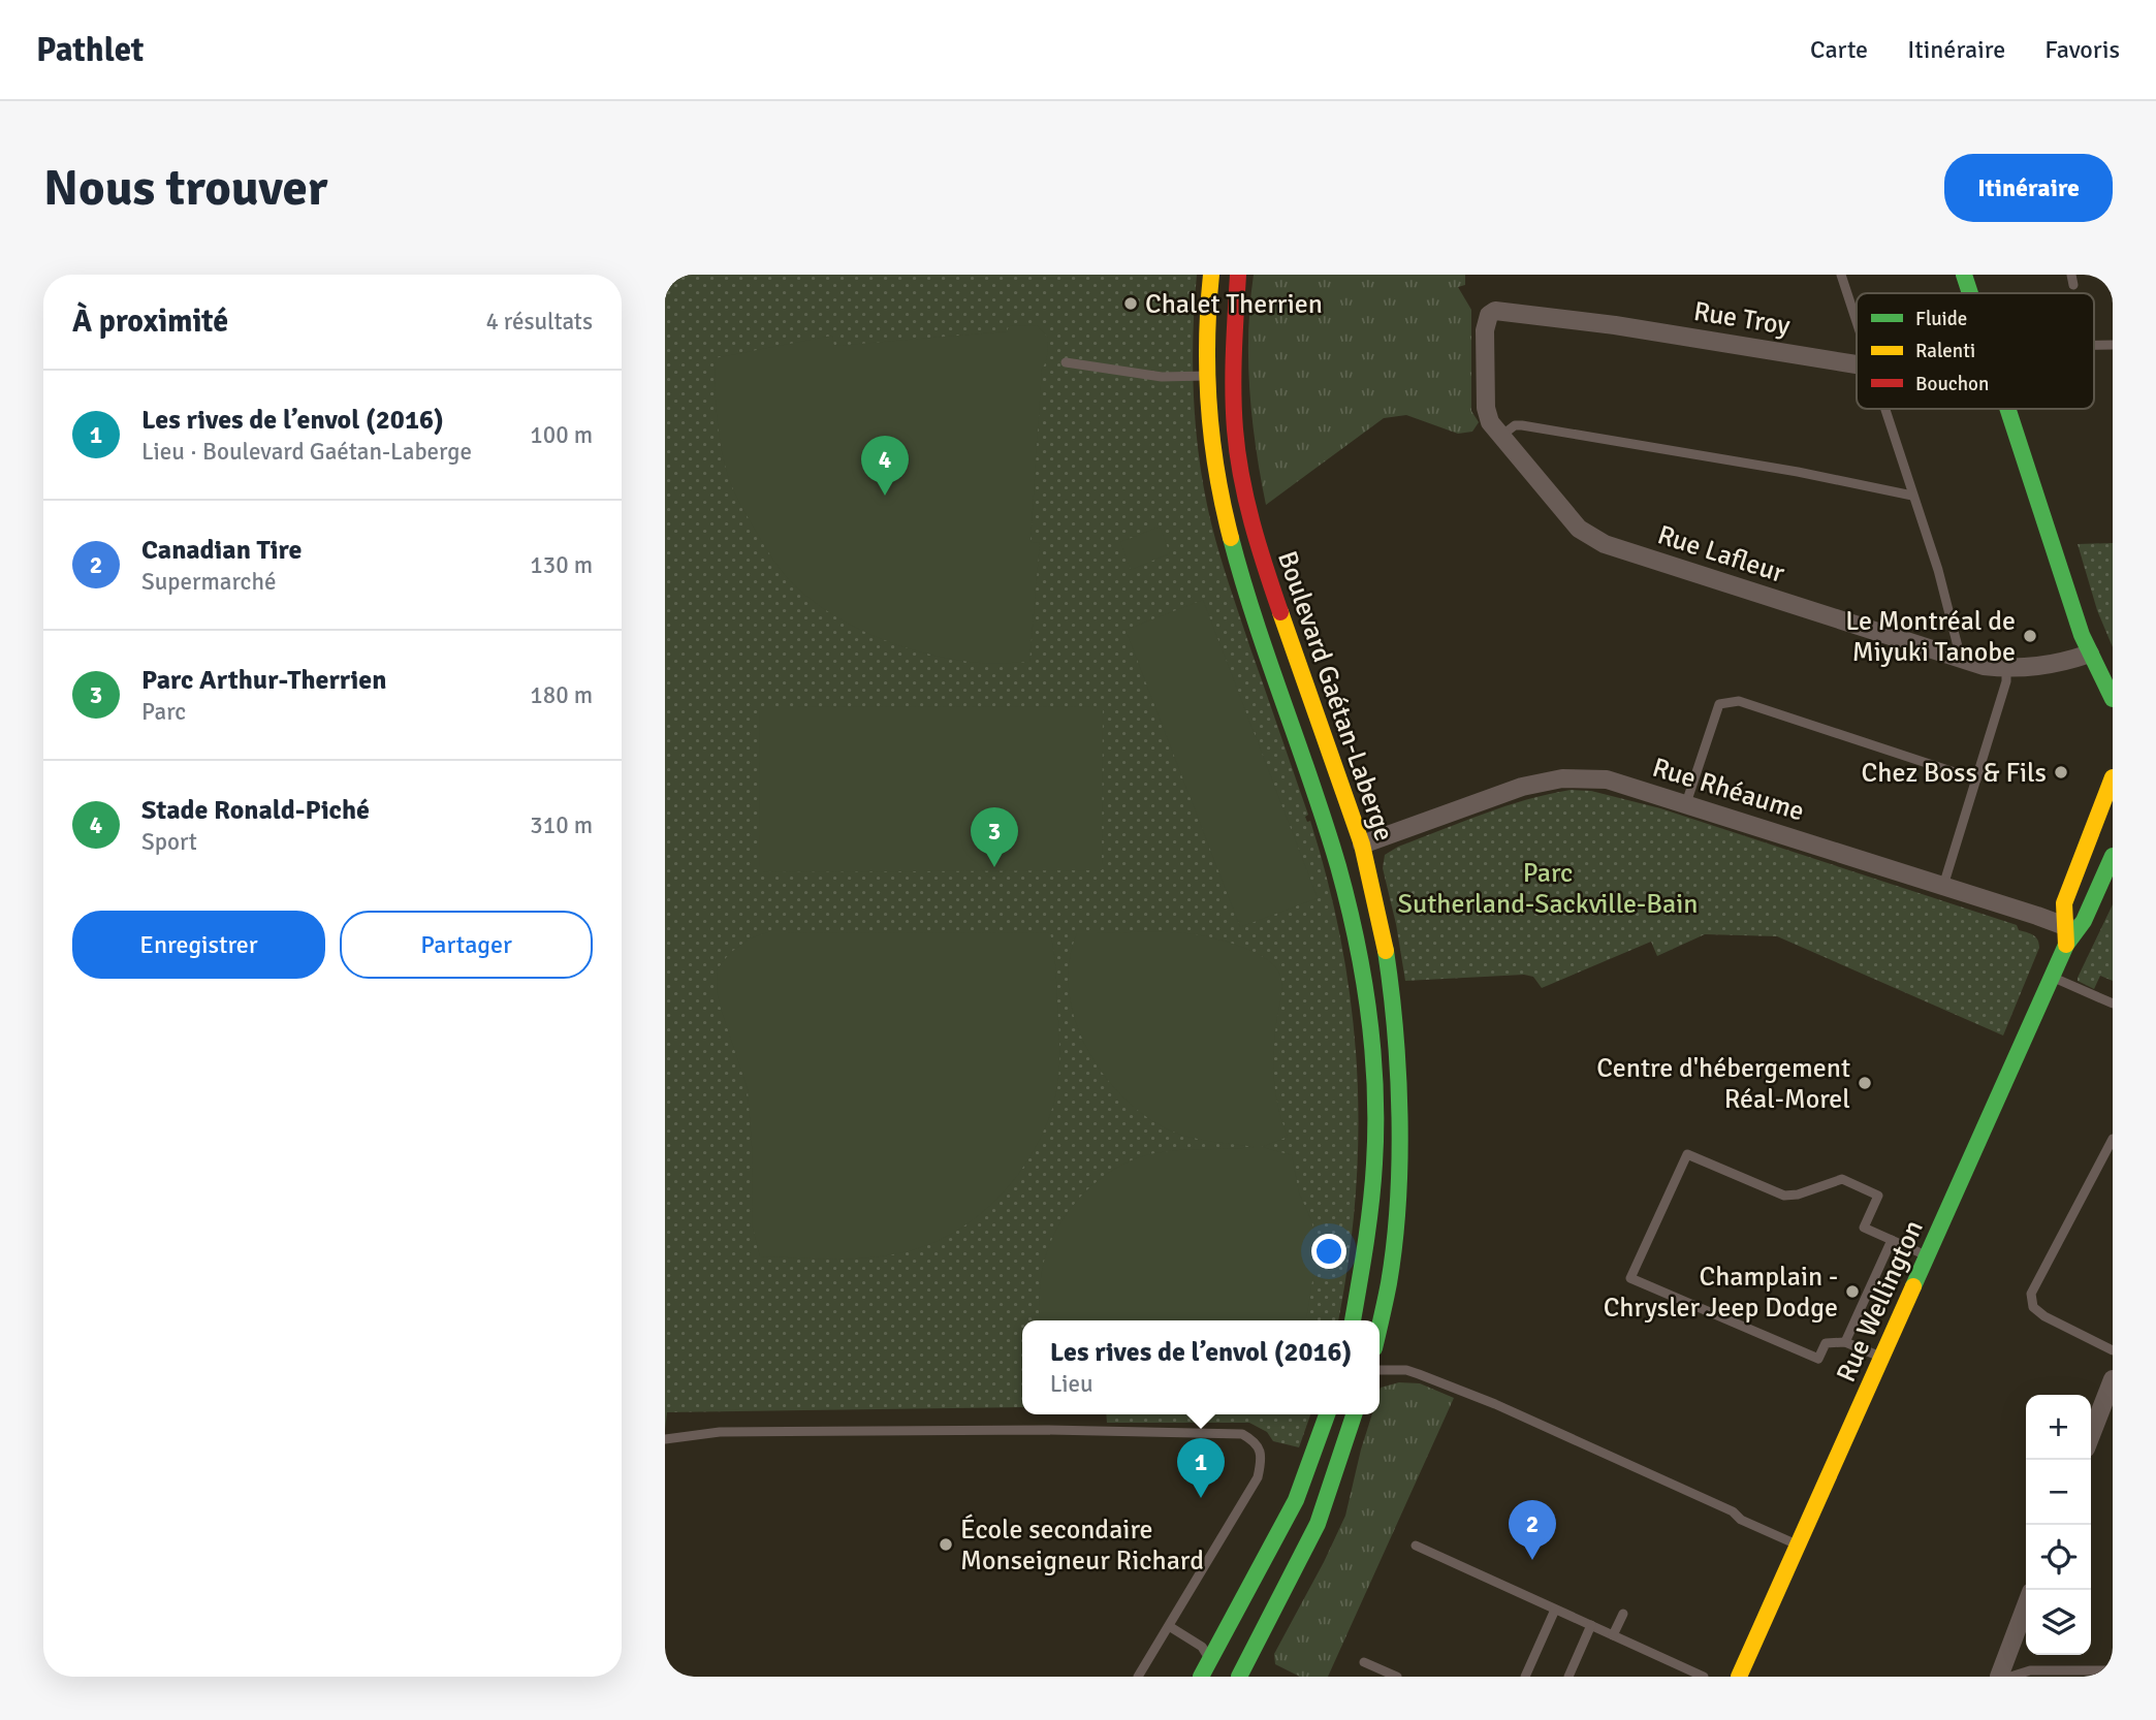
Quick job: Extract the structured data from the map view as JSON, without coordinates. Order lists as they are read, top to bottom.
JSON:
{
  "streets": {
    "main road": ["Boulevard Gaétan-Laberge", "Rue Wellington"],
    "street": ["Rue Troy", "Rue Lafleur", "Rue Rhéaume"]
  },
  "crossings": [
    ["Rue Troy", "Rue Lafleur"],
    ["Boulevard Gaétan-Laberge", "Rue Rhéaume"],
    ["Rue Rhéaume", "Rue Wellington"]
  ],
  "parks": ["Parc Sutherland-Sackville-Bain"],
  "places": [
    "Chalet Therrien",
    "Le Montréal de Miyuki Tanobe",
    "Chez Boss & Fils",
    "Centre d'hébergement Réal-Morel",
    "Champlain - Chrysler Jeep Dodge",
    "École secondaire Monseigneur Richard"
  ],
  "legend": ["Fluide", "Ralenti", "Bouchon"],
  "page": {
    "header": "Pathlet",
    "nav": ["Carte", "Itinéraire", "Favoris"],
    "buttons": [
      "Itinéraire",
      ["Enregistrer", "Partager"]
    ],
    "title": "Nous trouver",
    "heading": ["À proximité", "4 résultats"],
    "list": [
      {
        "mark": "1",
        "name": "Les rives de l’envol (2016)",
        "note": "Lieu · Boulevard Gaétan-Laberge",
        "value": "100 m"
      },
      {
        "mark": "2",
        "name": "Canadian Tire",
        "note": "Supermarché",
        "value": "130 m"
      },
      {
        "mark": "3",
        "name": "Parc Arthur-Therrien",
        "note": "Parc",
        "value": "180 m"
      },
      {
        "mark": "4",
        "name": "Stade Ronald-Piché",
        "note": "Sport",
        "value": "310 m"
      }
    ],
    "pins": [
      "4",
      "3",
      "1",
      "2"
    ],
    "popup": ["Les rives de l’envol (2016)", "Lieu"],
    "map_buttons": ["+", "−"]
  }
}
